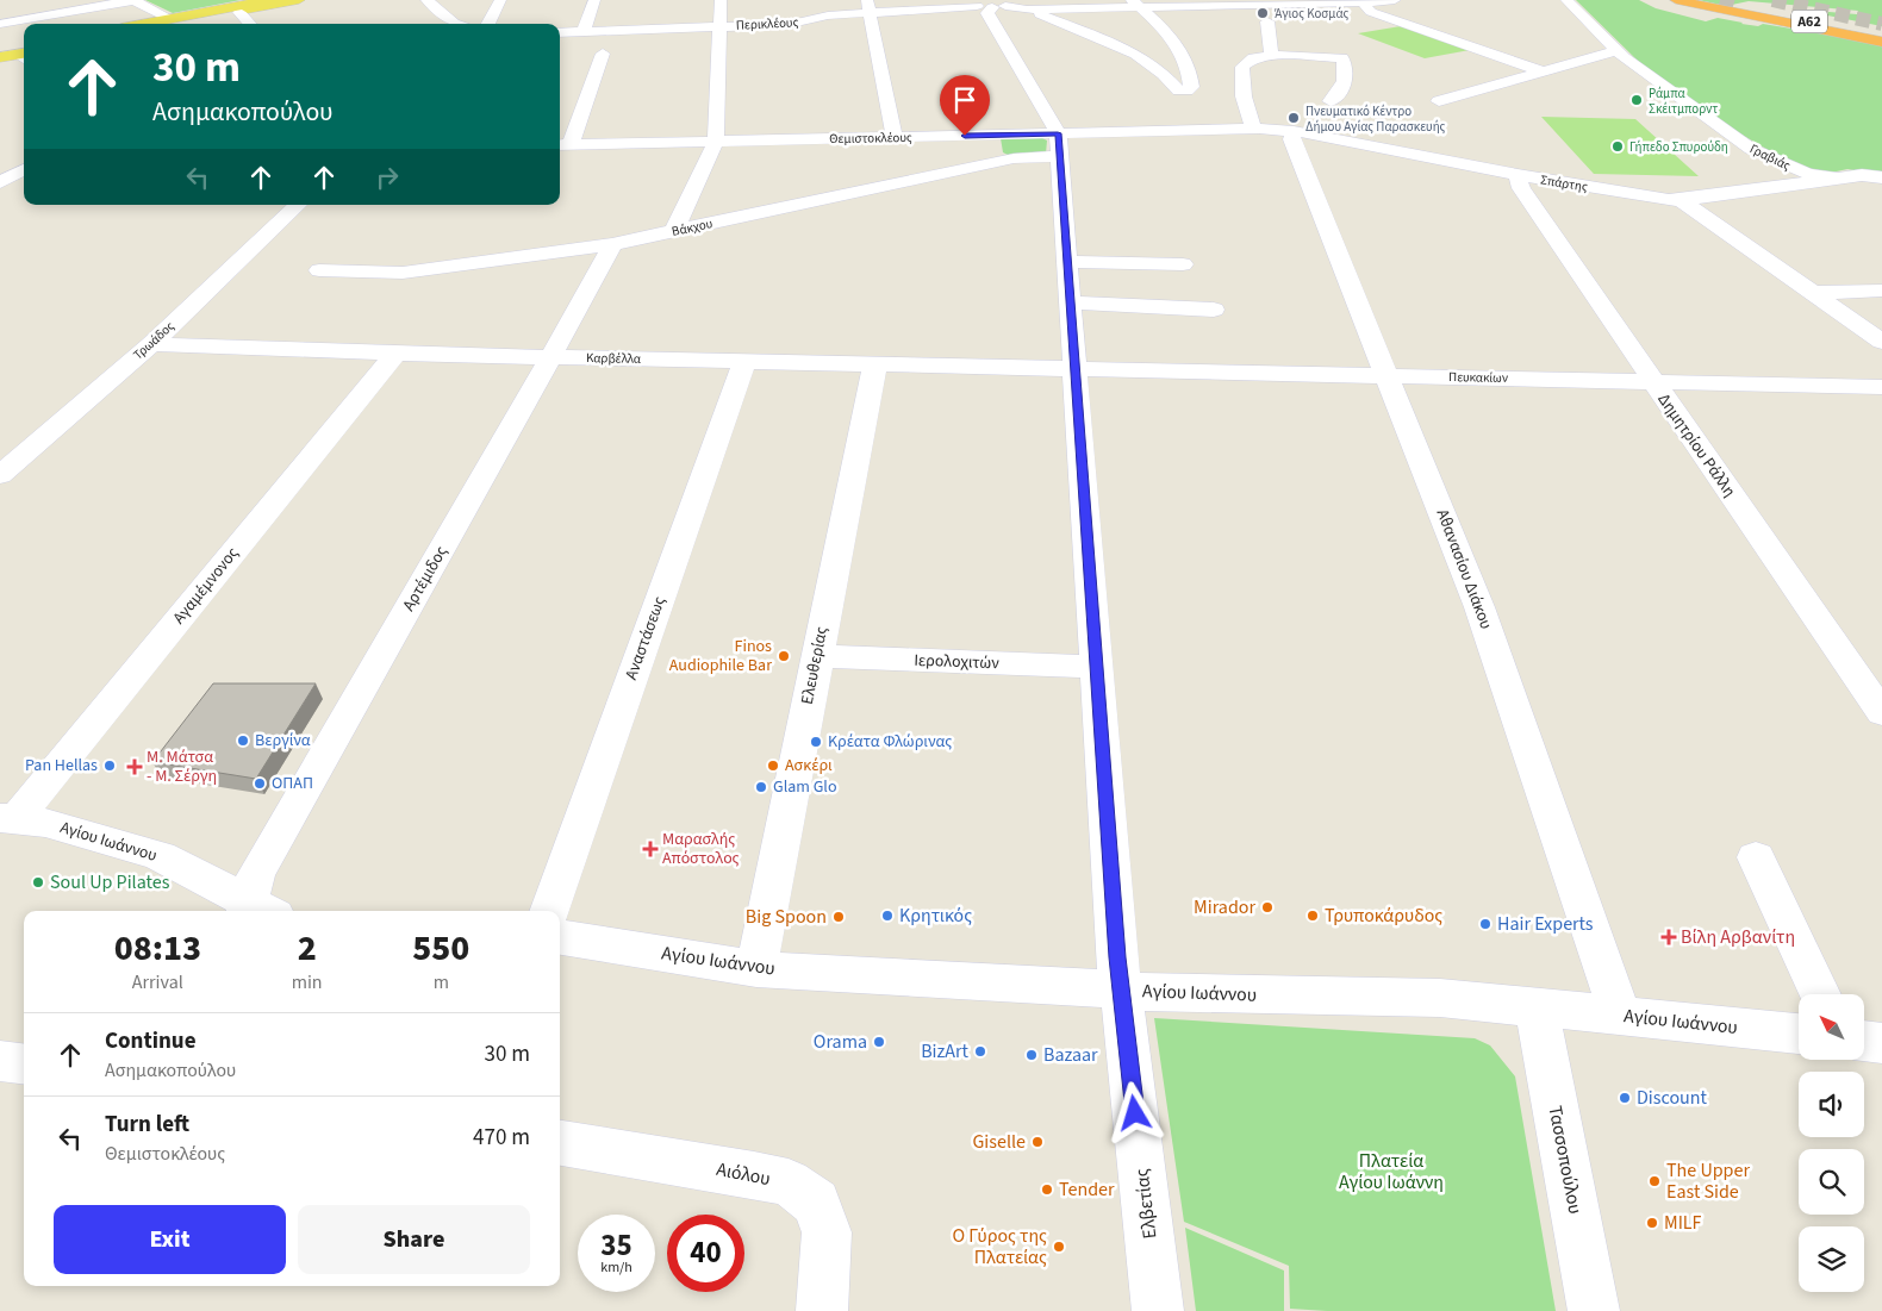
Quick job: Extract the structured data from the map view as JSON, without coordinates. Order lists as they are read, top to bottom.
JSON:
{
  "streets": {
    "highway": ["Α62"],
    "street": [
      "Περικλέους",
      "Θεμιστοκλέους",
      "Γραβιάς",
      "Σπάρτης",
      "Βάκχου",
      "Τρωάδος",
      "Καρβέλλα",
      "Πευκακίων",
      "Δημητρίου Ράλλη",
      "Αθανασίου Διάκου",
      "Αρτέμιδος",
      "Αγαμέμνονος",
      "Αναστάσεως",
      "Ιερολοχιτών",
      "Ελευθερίας",
      "Αγίου Ιωάννου",
      "Τασσοπούλου",
      "Αιόλου",
      "Ελβετίας"
    ]
  },
  "crossings": [
    ["Θεμιστοκλέους", "Σπάρτης"],
    ["Θεμιστοκλέους", "Βάκχου"],
    ["Θεμιστοκλέους", "Αθανασίου Διάκου"],
    ["Θεμιστοκλέους", "Ελβετίας"],
    ["Γραβιάς", "Σπάρτης"],
    ["Σπάρτης", "Δημητρίου Ράλλη"],
    ["Σπάρτης", "Αθανασίου Διάκου"],
    ["Βάκχου", "Αρτέμιδος"],
    ["Βάκχου", "Ελβετίας"],
    ["Τρωάδος", "Καρβέλλα"],
    ["Καρβέλλα", "Πευκακίων"],
    ["Καρβέλλα", "Αρτέμιδος"],
    ["Καρβέλλα", "Αγαμέμνονος"],
    ["Καρβέλλα", "Αναστάσεως"],
    ["Καρβέλλα", "Ελευθερίας"],
    ["Καρβέλλα", "Ελβετίας"],
    ["Πευκακίων", "Δημητρίου Ράλλη"],
    ["Πευκακίων", "Αθανασίου Διάκου"],
    ["Πευκακίων", "Ελβετίας"],
    ["Αθανασίου Διάκου", "Αγίου Ιωάννου"],
    ["Αρτέμιδος", "Αγίου Ιωάννου"],
    ["Αγαμέμνονος", "Αγίου Ιωάννου"],
    ["Ιερολοχιτών", "Ελευθερίας"],
    ["Ιερολοχιτών", "Ελβετίας"],
    ["Ελευθερίας", "Αγίου Ιωάννου"],
    ["Αγίου Ιωάννου", "Τασσοπούλου"],
    ["Αγίου Ιωάννου", "Ελβετίας"]
  ],
  "parks": ["Πλατεία Αγίου Ιωάννη"],
  "places": {
    "other": [
      "Άγιος Κοσμάς",
      "Ράμπα Σκέιτμπορντ",
      "Πνευματικό Κέντρο Δήμου Αγίας Παρασκευής",
      "Γήπεδο Σπυρούδη",
      "Finos Audiophile Bar",
      "Βεργίνα",
      "Κρέατα Φλώρινας",
      "Pan Hellas",
      "Ασκέρι",
      "ΟΠΑΠ",
      "Glam Glo",
      "Soul Up Pilates",
      "Mirador",
      "Κρητικός",
      "Τρυποκάρυδος",
      "Big Spoon",
      "Hair Experts",
      "Orama",
      "BizArt",
      "Bazaar",
      "Discount",
      "Giselle",
      "The Upper East Side",
      "Tender",
      "MILF",
      "Ο Γύρος της Πλατείας"
    ],
    "health": ["Μ. Μάτσα - Μ. Σέργη", "Μαρασλής Απόστολος", "Βίλη Αρβανίτη"]
  },
  "north": "top left",
  "page": {
    "turn": ["30 m", "Ασημακοπούλου"],
    "eta": [
      "08:13",
      "Arrival",
      "2",
      "min",
      "550",
      "m"
    ],
    "list": [
      {
        "name": "Continue",
        "note": "Ασημακοπούλου",
        "value": "30 m"
      },
      {
        "name": "Turn left",
        "note": "Θεμιστοκλέους",
        "value": "470 m"
      }
    ],
    "buttons": ["Exit", "Share"],
    "speed": "35 km/h",
    "limit": "40"
  }
}
